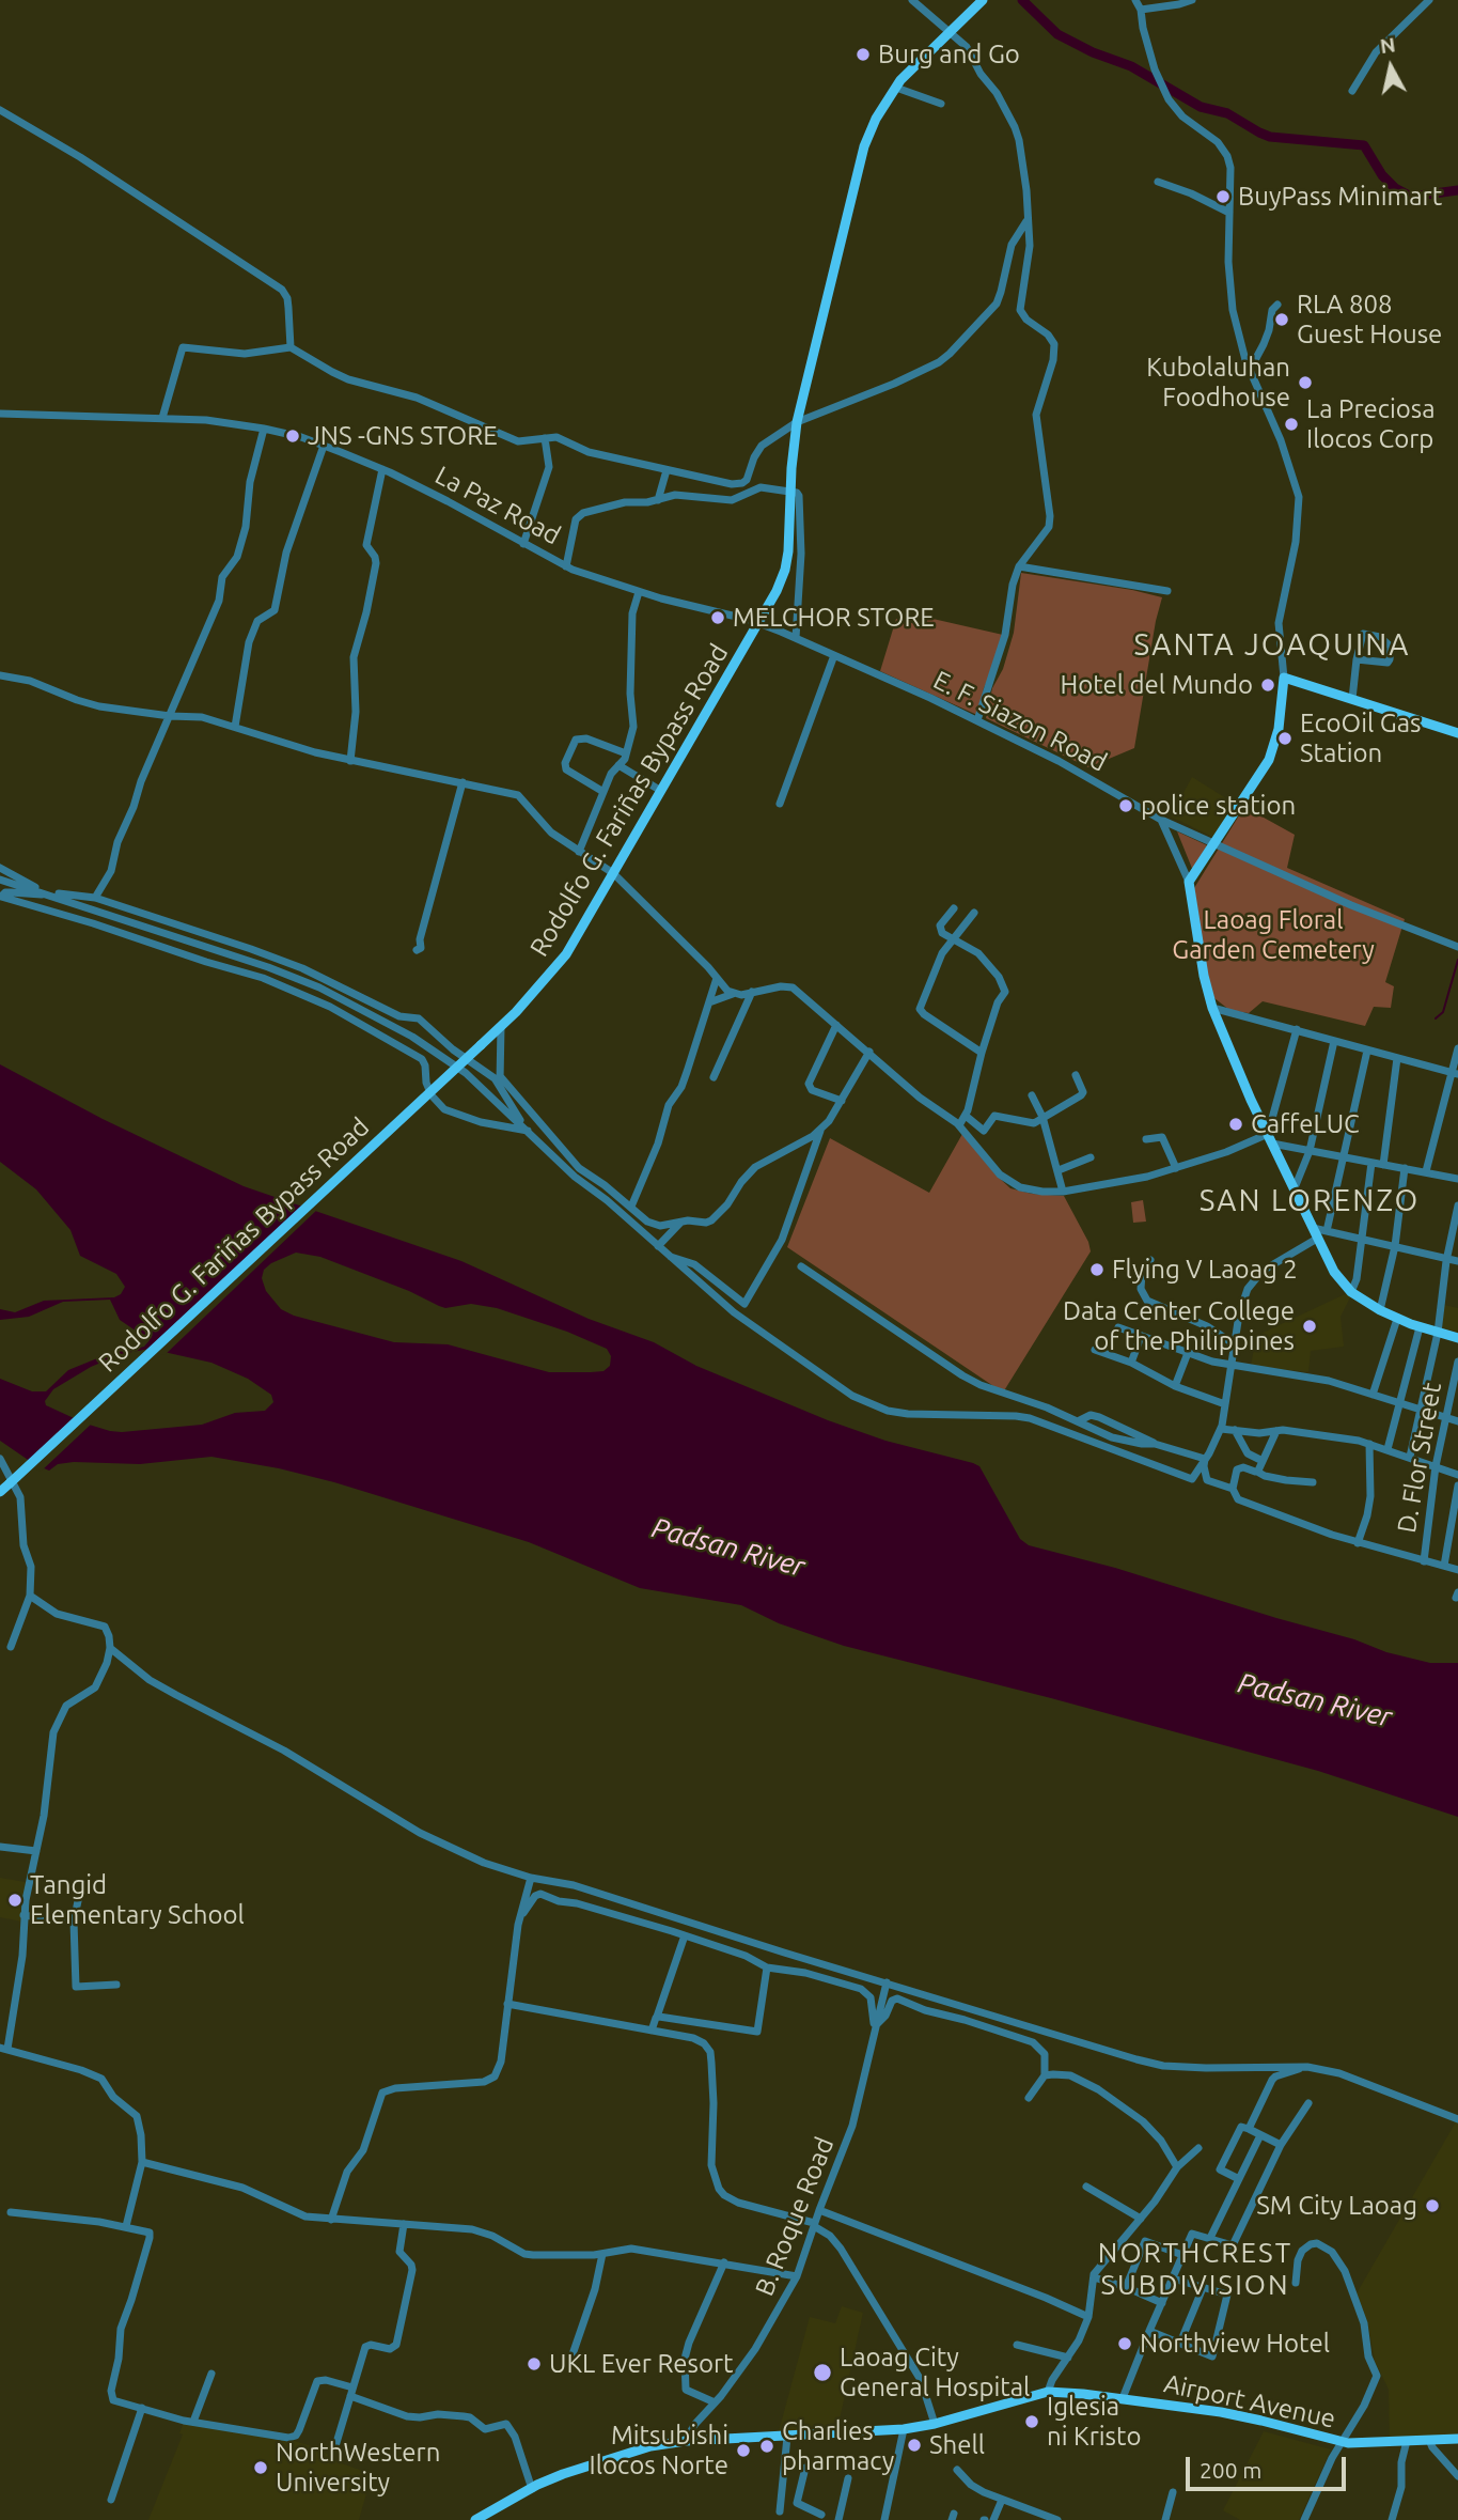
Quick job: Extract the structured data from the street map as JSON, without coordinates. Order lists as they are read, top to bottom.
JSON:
{
  "streets": {
    "main road": ["Rodolfo G. Fariñas Bypass Road", "Airport Avenue"],
    "street": [
      "La Paz Road",
      "E. F. Siazon Road",
      "D. Flor Street",
      "B. Roque Road"
    ]
  },
  "crossings": [
    ["La Paz Road", "E. F. Siazon Road"],
    ["La Paz Road", "Rodolfo G. Fariñas Bypass Road"],
    ["B. Roque Road", "Airport Avenue"]
  ],
  "districts": ["SANTA JOAQUINA", "SAN LORENZO", "NORTHCREST SUBDIVISION"],
  "water": ["Padsan River"],
  "parks": ["Laoag Floral Garden Cemetery"],
  "places": [
    "Burg and Go",
    "BuyPass Minimart",
    "RLA 808 Guest House",
    "Kubolaluhan Foodhouse",
    "La Preciosa Ilocos Corp",
    "JNS -GNS STORE",
    "MELCHOR STORE",
    "Hotel del Mundo",
    "EcoOil Gas Station",
    "police station",
    "CaffeLUC",
    "Flying V Laoag 2",
    "Data Center College of the Philippines",
    "Tangid Elementary School",
    "SM City Laoag",
    "Northview Hotel",
    "UKL Ever Resort",
    "Laoag City General Hospital",
    "Iglesia ni Kristo",
    "Shell",
    "Charlies pharmacy",
    "Mitsubishi Ilocos Norte",
    "NorthWestern University"
  ],
  "scale_bar": "200 m",
  "north": "top"
}
